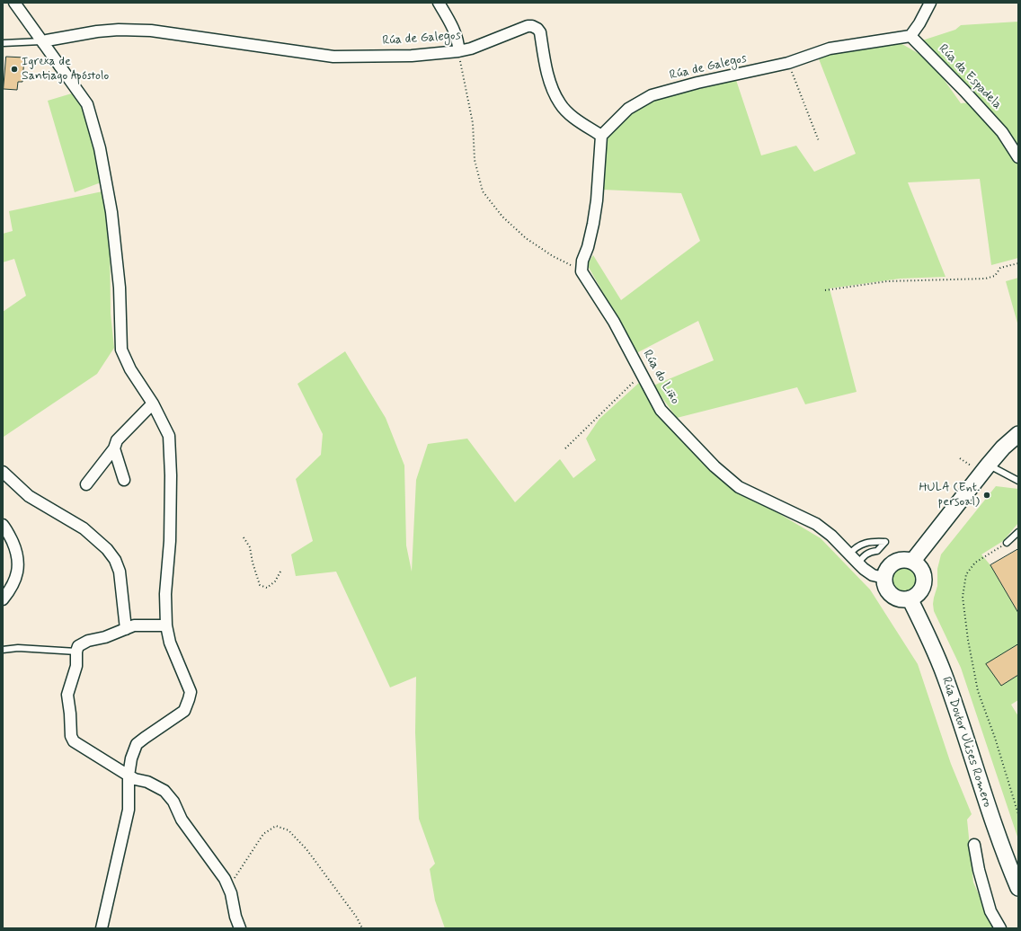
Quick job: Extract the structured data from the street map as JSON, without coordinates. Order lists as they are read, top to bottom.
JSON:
{
  "streets": {
    "street": [
      "Rúa de Galegos",
      "Rúa da Espadela",
      "Rúa do Liño",
      "Rúa Doutor Ulises Romero"
    ]
  },
  "crossings": [
    ["Rúa de Galegos", "Rúa da Espadela"],
    ["Rúa do Liño", "Rúa Doutor Ulises Romero"]
  ],
  "places": ["Igrexa de Santiago Apóstolo", "HULA (Ent. persoal)"]
}
